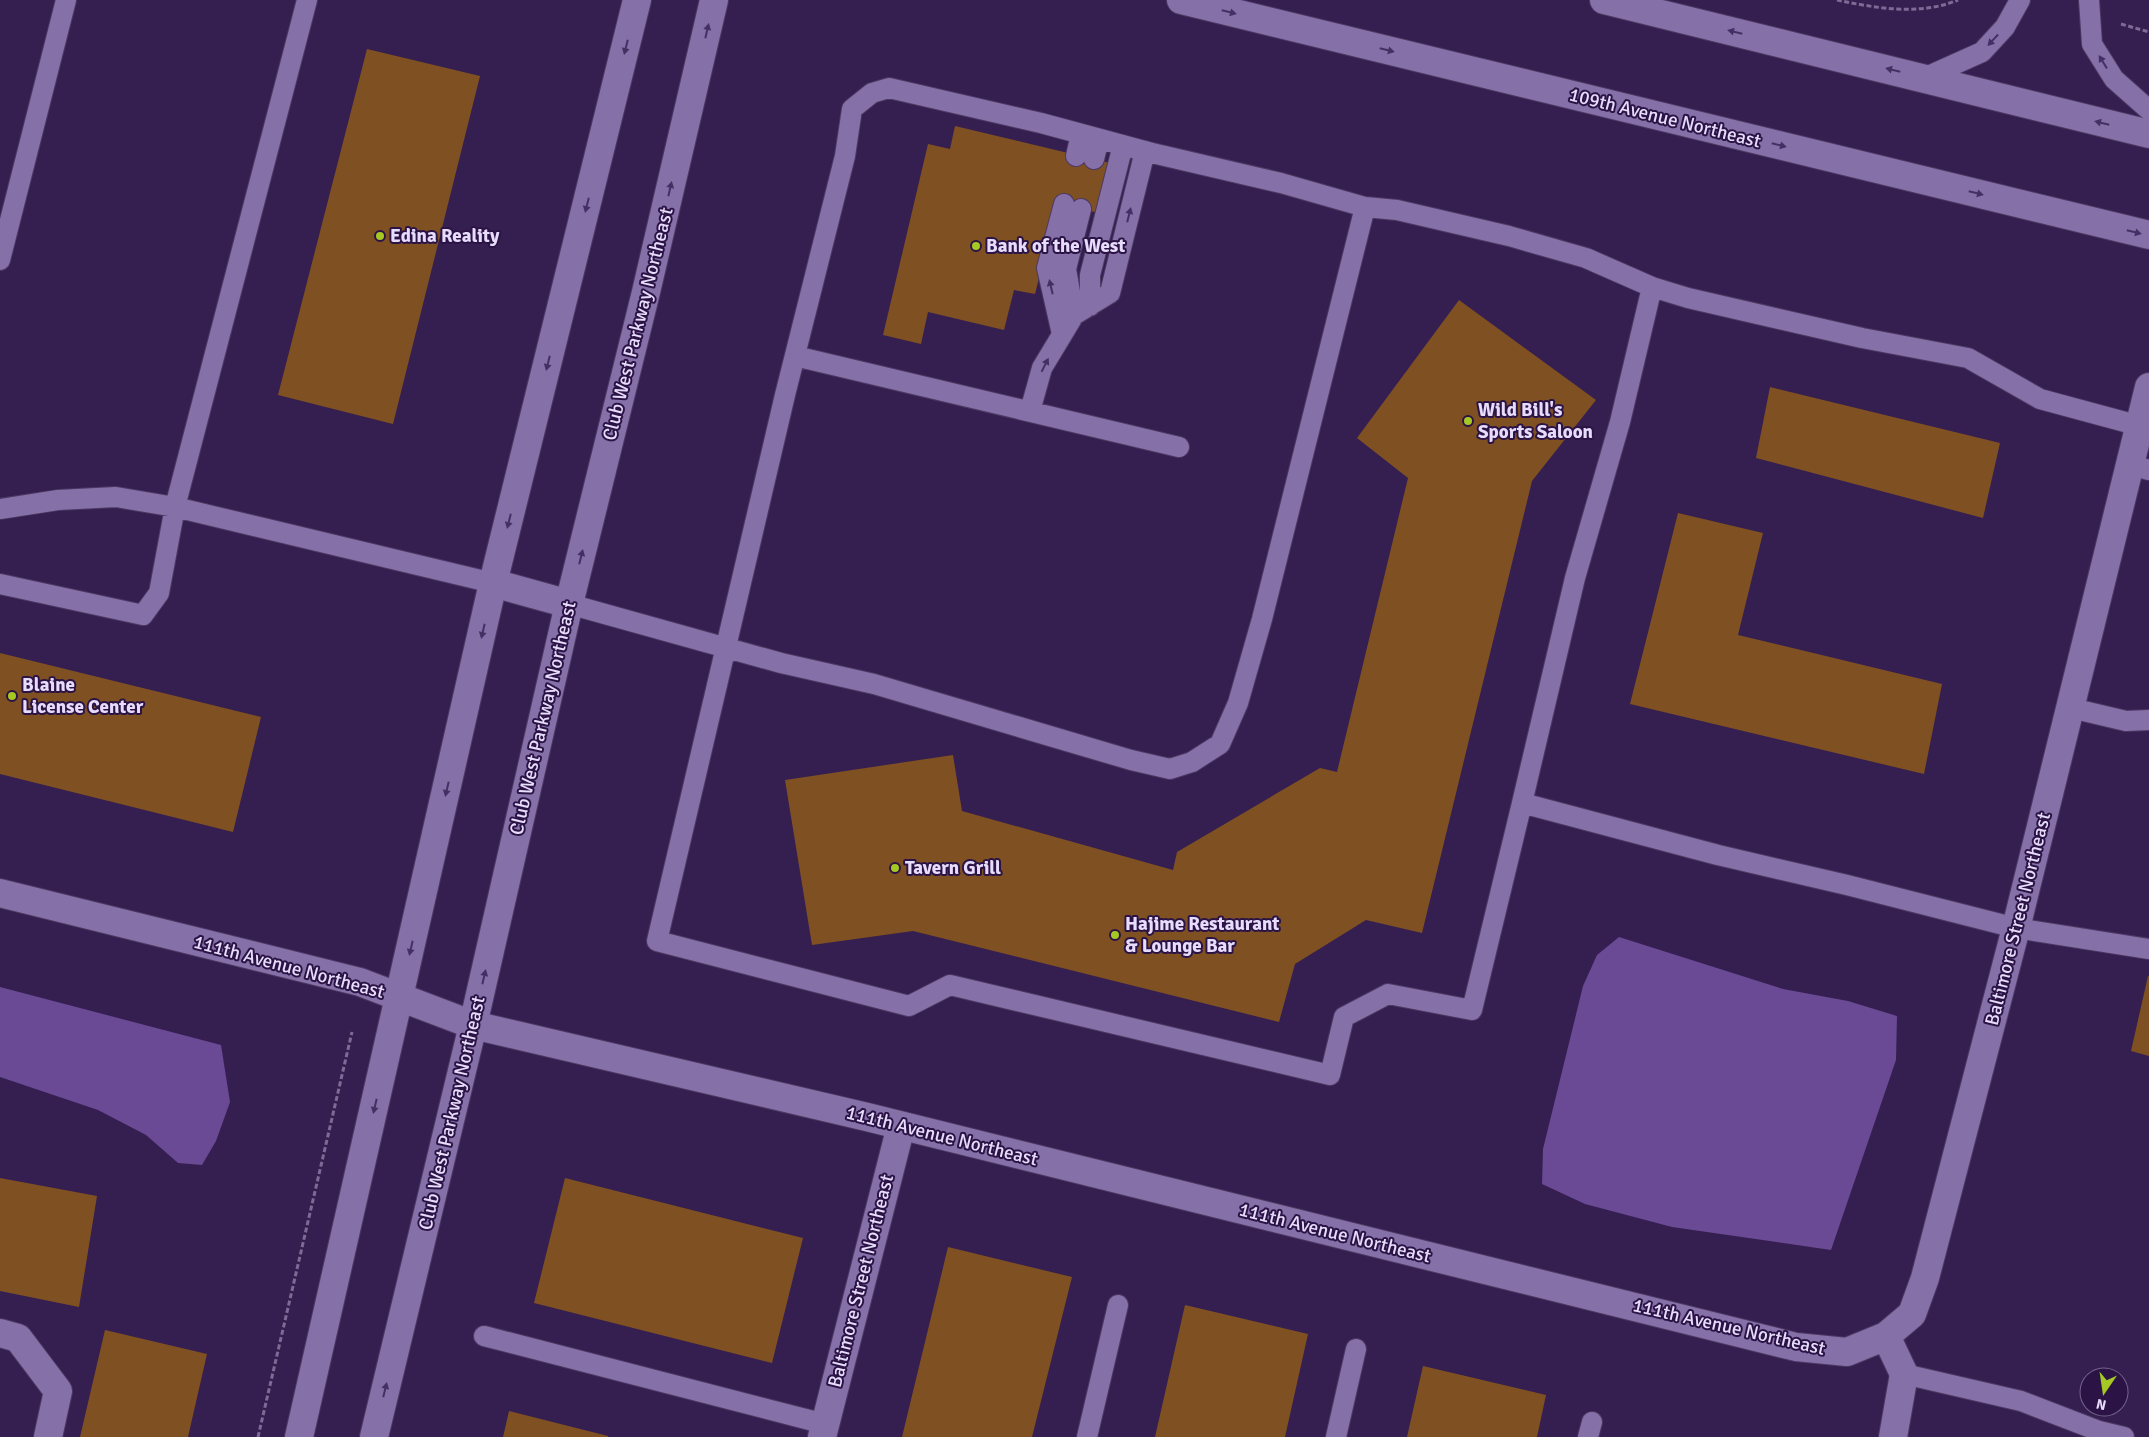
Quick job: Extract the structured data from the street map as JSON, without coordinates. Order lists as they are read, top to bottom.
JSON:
{
  "streets": {
    "street": [
      "109th Avenue Northeast",
      "Club West Parkway Northeast",
      "Baltimore Street Northeast",
      "111th Avenue Northeast"
    ]
  },
  "crossings": [
    ["Club West Parkway Northeast", "111th Avenue Northeast"],
    ["Baltimore Street Northeast", "111th Avenue Northeast"]
  ],
  "places": [
    "Edina Reality",
    "Bank of the West",
    "Wild Bill's Sports Saloon",
    "Blaine License Center",
    "Tavern Grill",
    "Hajime Restaurant & Lounge Bar"
  ],
  "north": "bottom"
}
